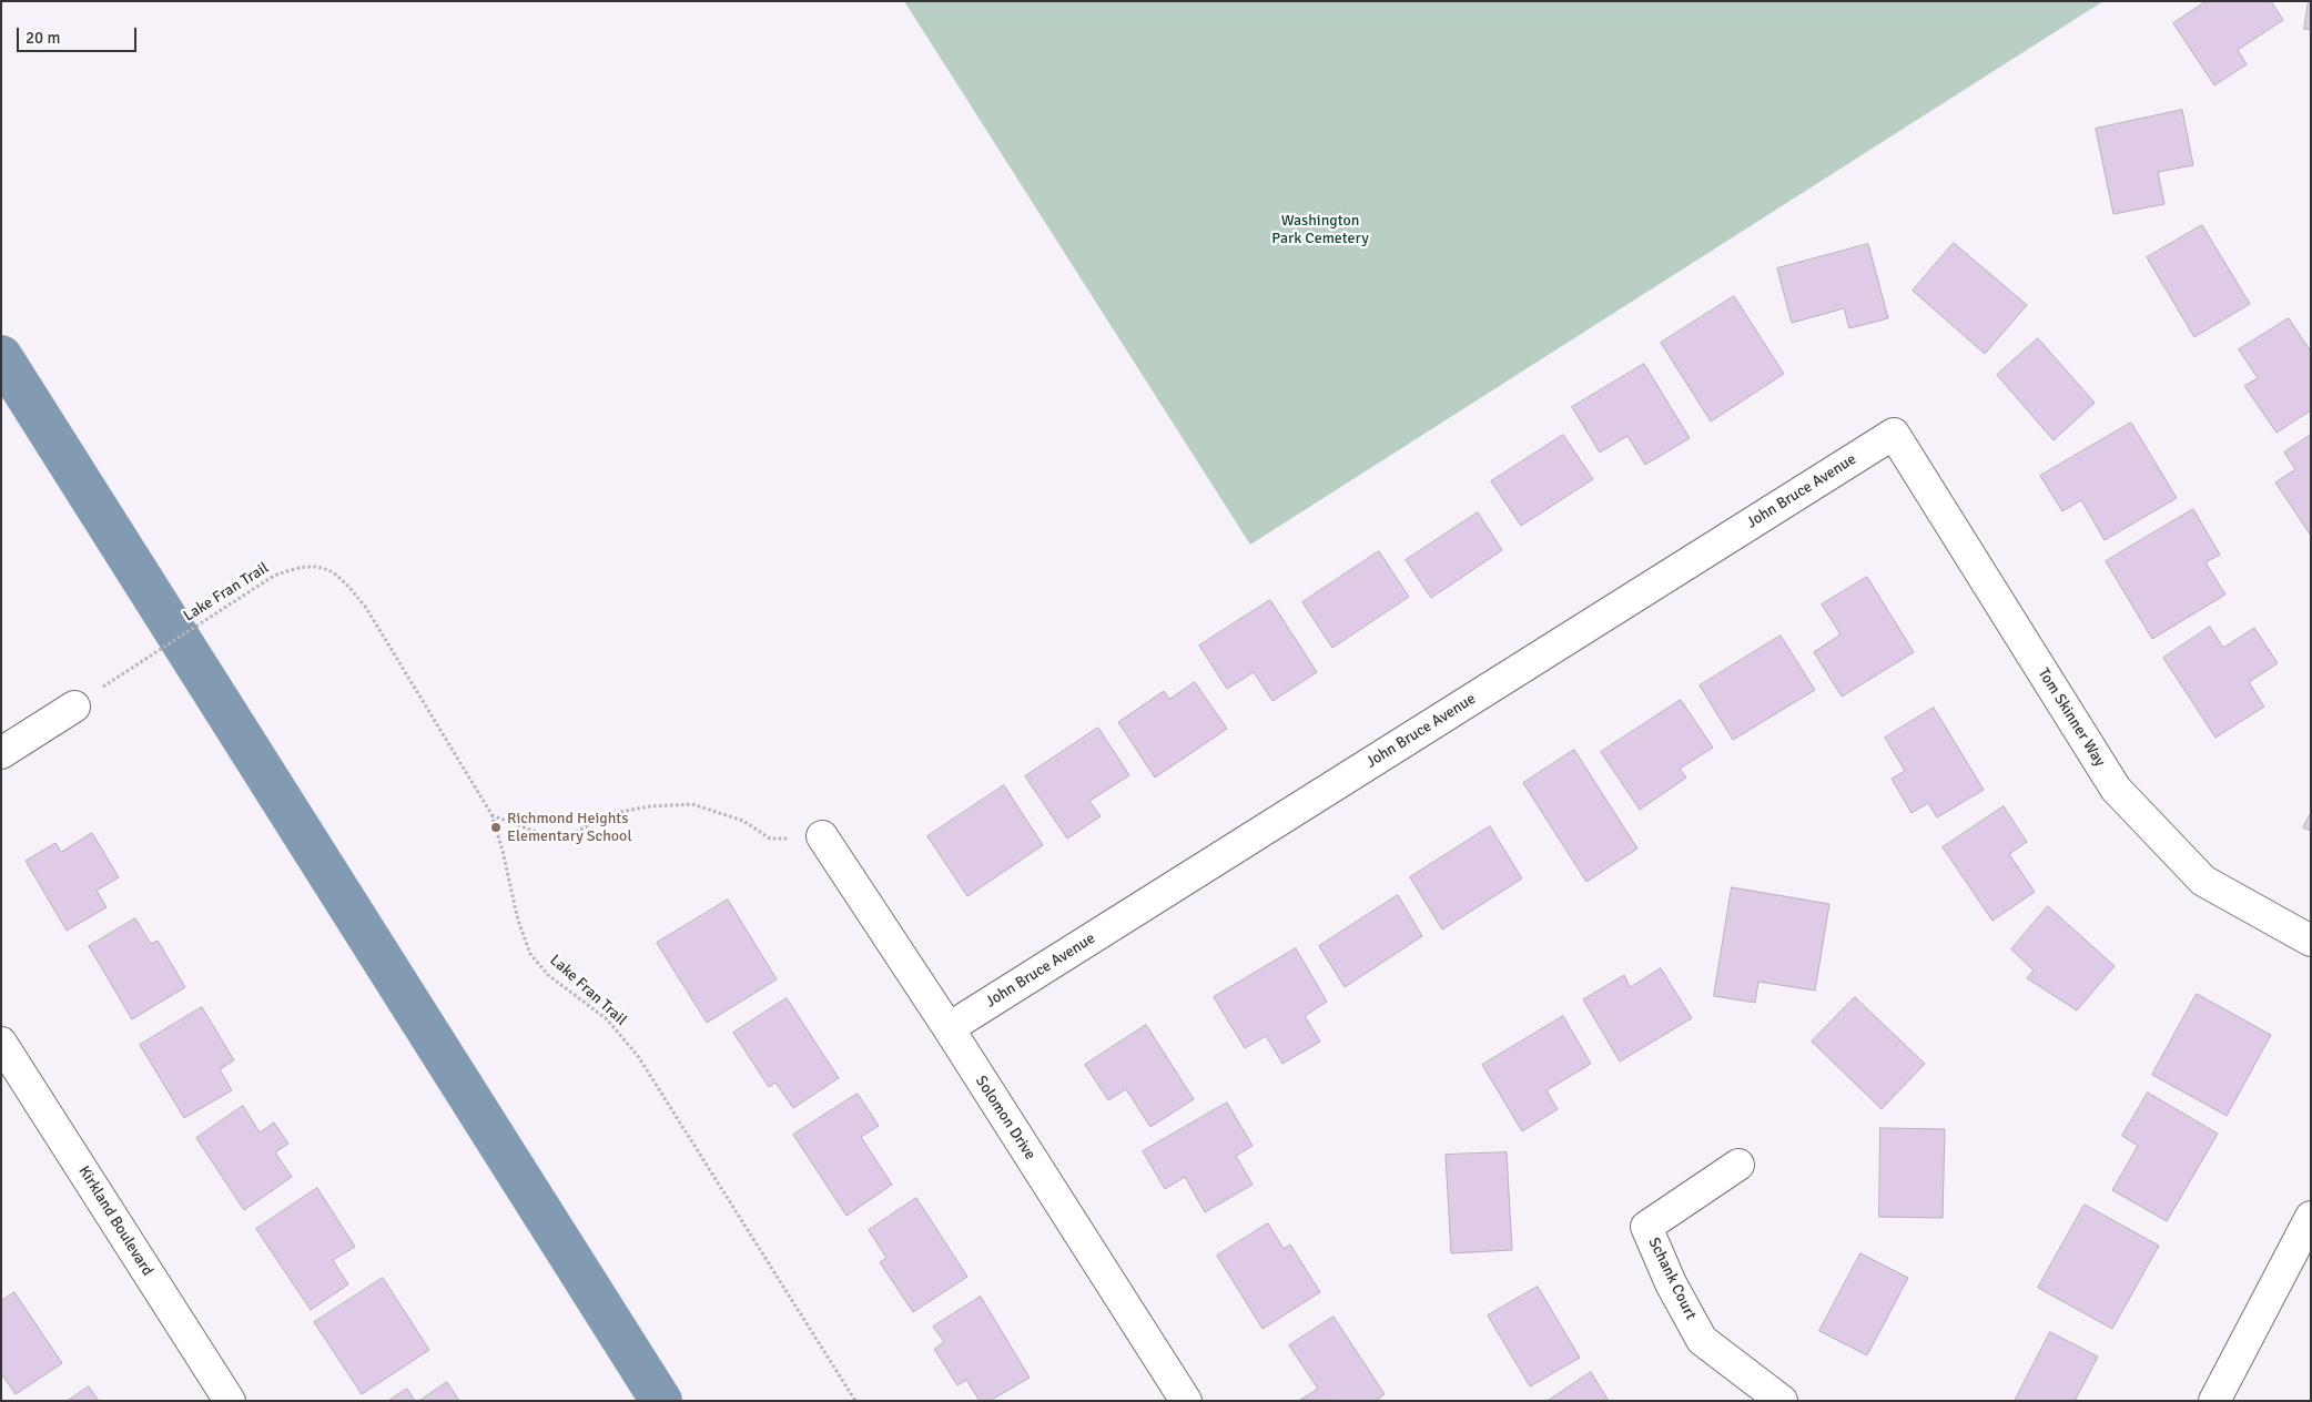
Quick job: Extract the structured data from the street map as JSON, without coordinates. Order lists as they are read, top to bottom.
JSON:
{
  "streets": {
    "street": [
      "John Bruce Avenue",
      "Tom Skinner Way",
      "Solomon Drive",
      "Kirkland Boulevard",
      "Schank Court"
    ],
    "path": ["Lake Fran Trail"]
  },
  "crossings": [
    ["John Bruce Avenue", "Tom Skinner Way"],
    ["John Bruce Avenue", "Solomon Drive"]
  ],
  "parks": ["Washington Park Cemetery"],
  "places": ["Richmond Heights Elementary School"],
  "scale_bar": "20 m"
}
